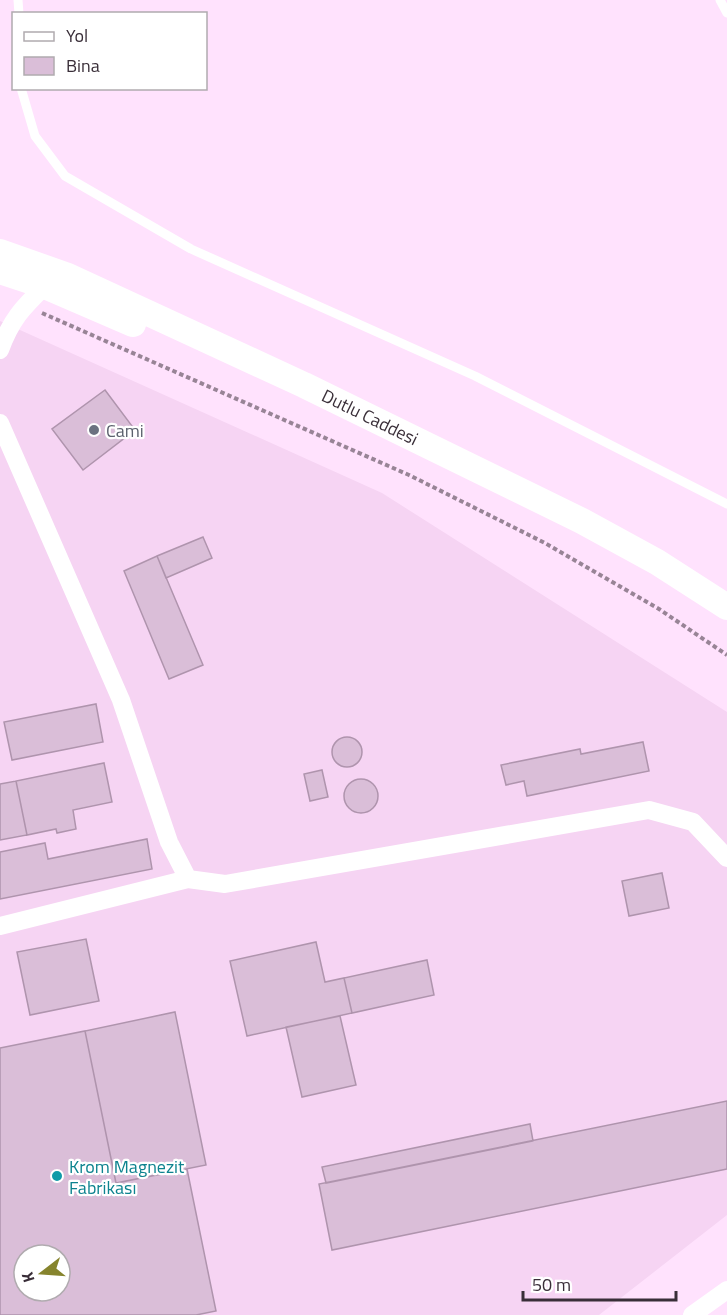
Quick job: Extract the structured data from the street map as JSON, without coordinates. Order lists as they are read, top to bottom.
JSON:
{
  "streets": {
    "main road": ["Dutlu Caddesi"]
  },
  "places": ["Cami", "Krom Magnezit Fabrikası"],
  "legend": ["Yol", "Bina"],
  "scale_bar": "50 m",
  "north": "left"
}
